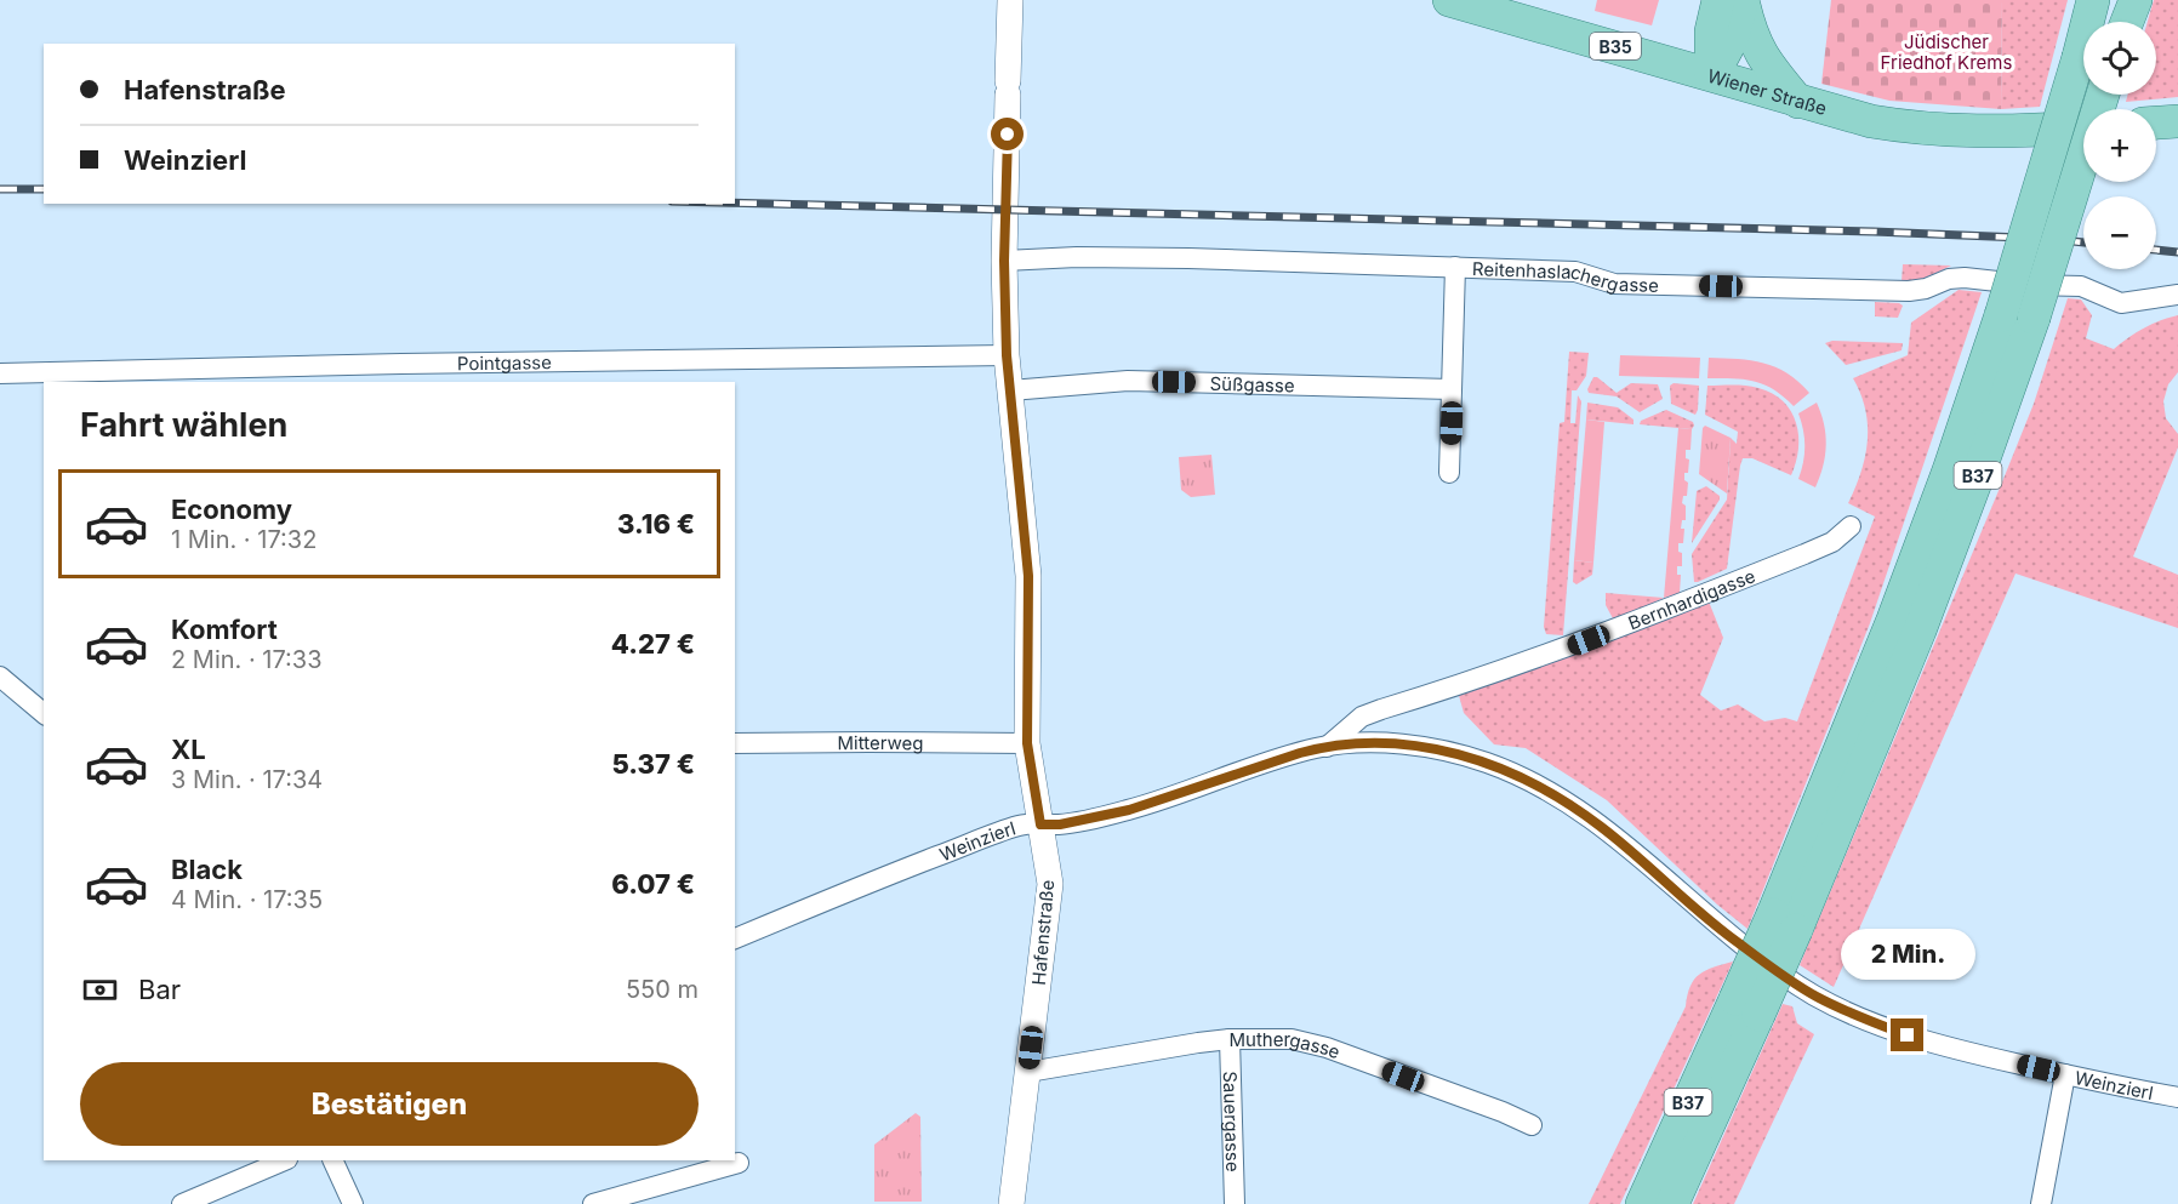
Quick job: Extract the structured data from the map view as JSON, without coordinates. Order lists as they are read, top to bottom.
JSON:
{
  "streets": {
    "main road": ["B35", "Wiener Straße", "B37"],
    "street": [
      "Reitenhaslachergasse",
      "Pointgasse",
      "Süßgasse",
      "Bernhardigasse",
      "Mitterweg",
      "Weinzierl",
      "Hafenstraße",
      "Muthergasse",
      "Sauergasse"
    ]
  },
  "crossings": [
    ["Reitenhaslachergasse", "Hafenstraße"],
    ["Pointgasse", "Hafenstraße"],
    ["Süßgasse", "Hafenstraße"],
    ["Bernhardigasse", "Weinzierl"],
    ["Mitterweg", "Hafenstraße"],
    ["Weinzierl", "Hafenstraße"],
    ["Hafenstraße", "Muthergasse"],
    ["Muthergasse", "Sauergasse"]
  ],
  "parks": ["Jüdischer Friedhof Krems"],
  "page": {
    "map_buttons": ["+", "−"],
    "banner": ["Hafenstraße", "Weinzierl"],
    "heading": "Fahrt wählen",
    "list": [
      {
        "name": "Economy",
        "note": "1 Min. · 17:32",
        "value": "3.16 €"
      },
      {
        "name": "Komfort",
        "note": "2 Min. · 17:33",
        "value": "4.27 €"
      },
      {
        "name": "XL",
        "note": "3 Min. · 17:34",
        "value": "5.37 €"
      },
      {
        "name": "Black",
        "note": "4 Min. · 17:35",
        "value": "6.07 €"
      }
    ],
    "bubble": "2 Min.",
    "pay": ["Bar", "550 m"],
    "buttons": "Bestätigen"
  }
}
